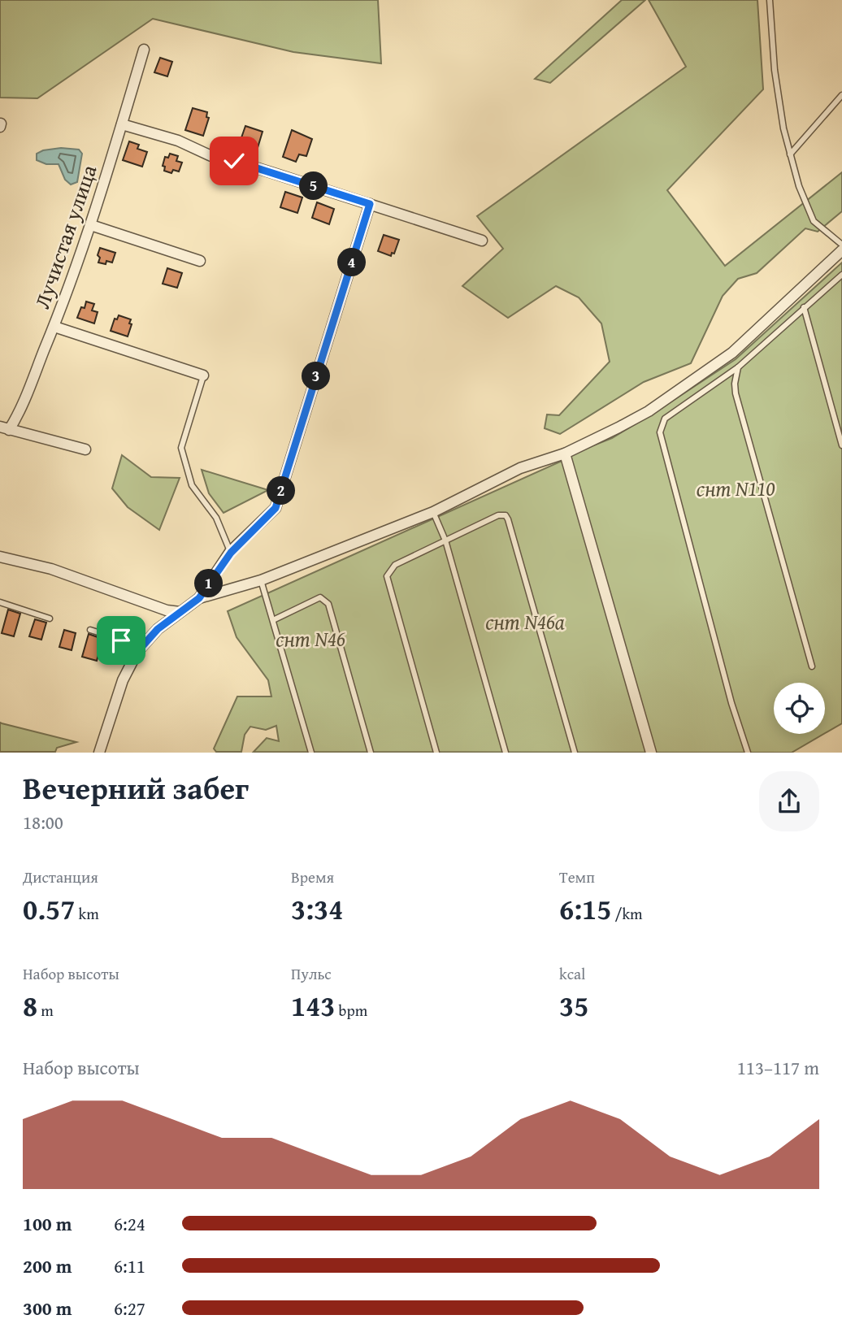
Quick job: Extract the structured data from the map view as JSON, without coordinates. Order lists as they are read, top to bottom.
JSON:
{
  "streets": {
    "street": ["Лучистая улица"]
  },
  "parks": ["снт N110", "снт N46а", "снт N46"],
  "page": {
    "pins": [
      "5",
      "4",
      "3",
      "2",
      "1"
    ],
    "heading": ["Вечерний забег", "18:00"],
    "stats": [
      ["Дистанция", "0.57 km"],
      ["Время", "3:34"],
      ["Темп", "6:15 /km"],
      ["Набор высоты", "8 m"],
      ["Пульс", "143 bpm"],
      ["kcal", "35"]
    ],
    "chart": ["Набор высоты", "113–117 m"],
    "list": [
      {
        "name": "100 m",
        "note": "6:24"
      },
      {
        "name": "200 m",
        "note": "6:11"
      },
      {
        "name": "300 m",
        "note": "6:27"
      }
    ]
  }
}
